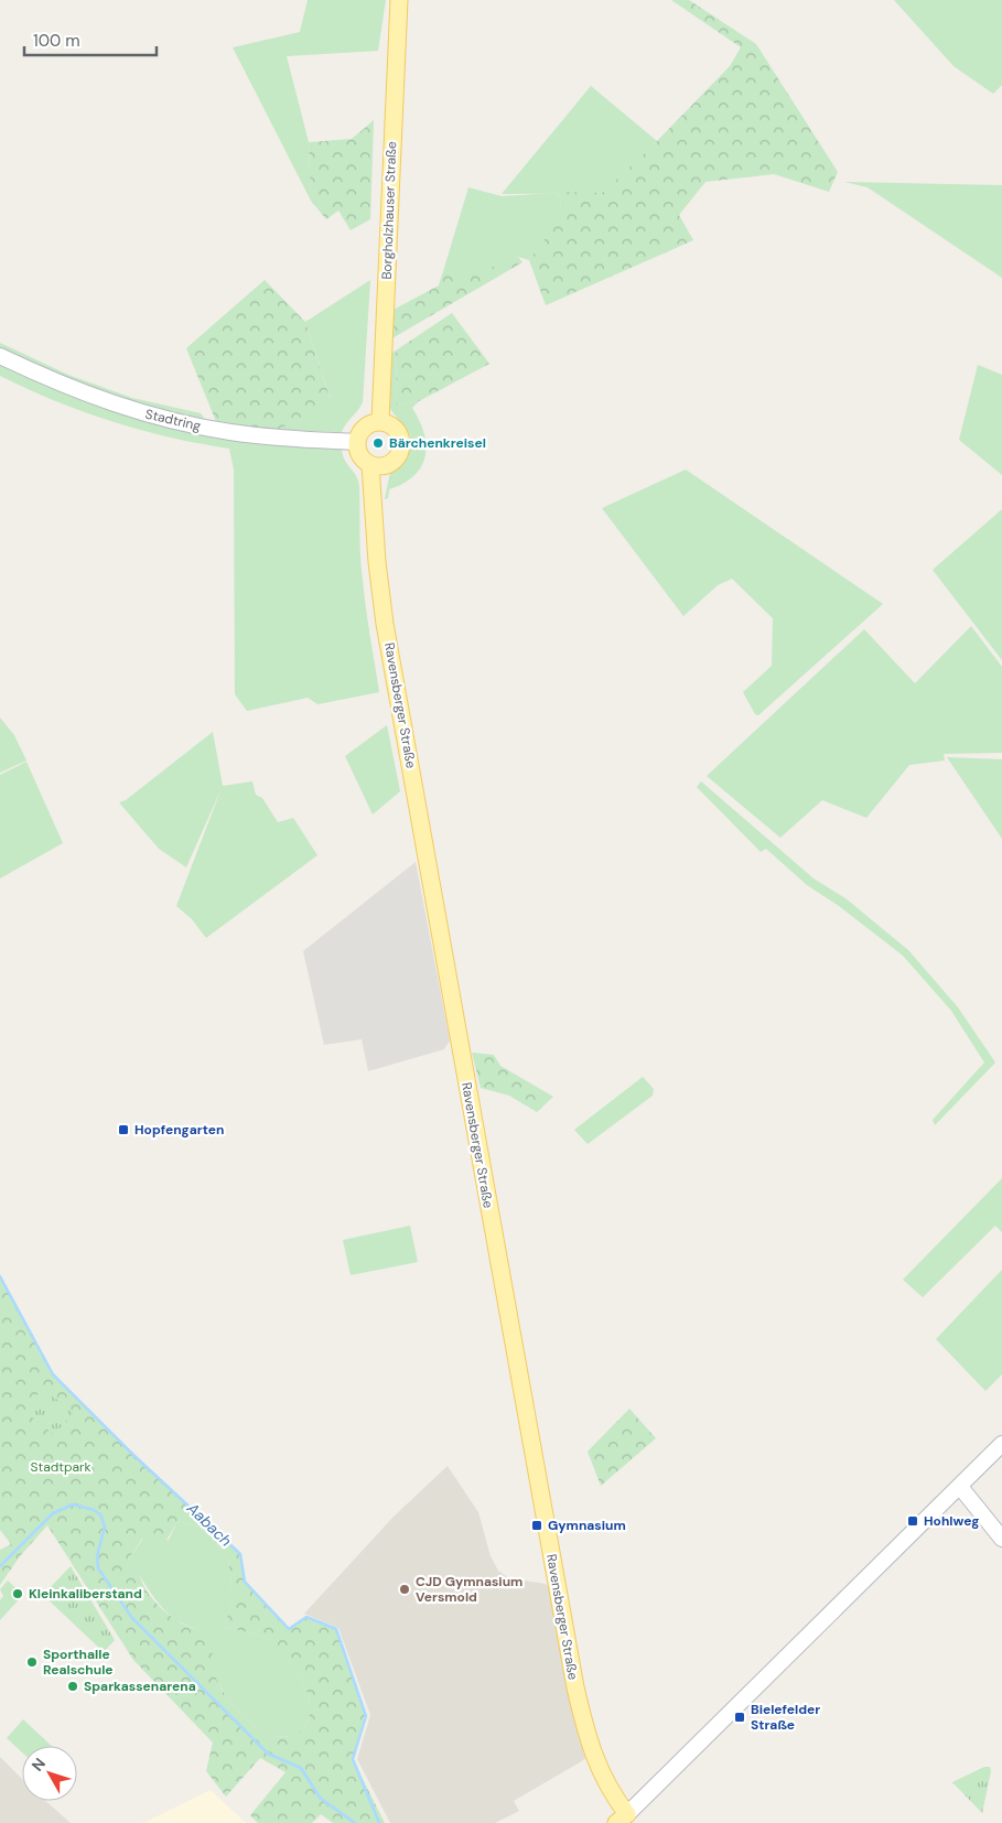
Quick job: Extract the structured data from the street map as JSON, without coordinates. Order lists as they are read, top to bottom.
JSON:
{
  "streets": {
    "main road": ["Borgholzhauser Straße", "Stadtring", "Ravensberger Straße"]
  },
  "crossings": [
    ["Borgholzhauser Straße", "Stadtring"],
    ["Borgholzhauser Straße", "Ravensberger Straße"],
    ["Stadtring", "Ravensberger Straße"]
  ],
  "water": ["Aabach"],
  "parks": ["Stadtpark"],
  "places": {
    "other": [
      "Bärchenkreisel",
      "CJD Gymnasium Versmold",
      "Kleinkaliberstand",
      "Sporthalle Realschule",
      "Sparkassenarena"
    ],
    "transit": [
      "Hopfengarten",
      "Hohlweg",
      "Gymnasium",
      "Bielefelder Straße"
    ]
  },
  "scale_bar": "100 m",
  "north": "top left"
}
